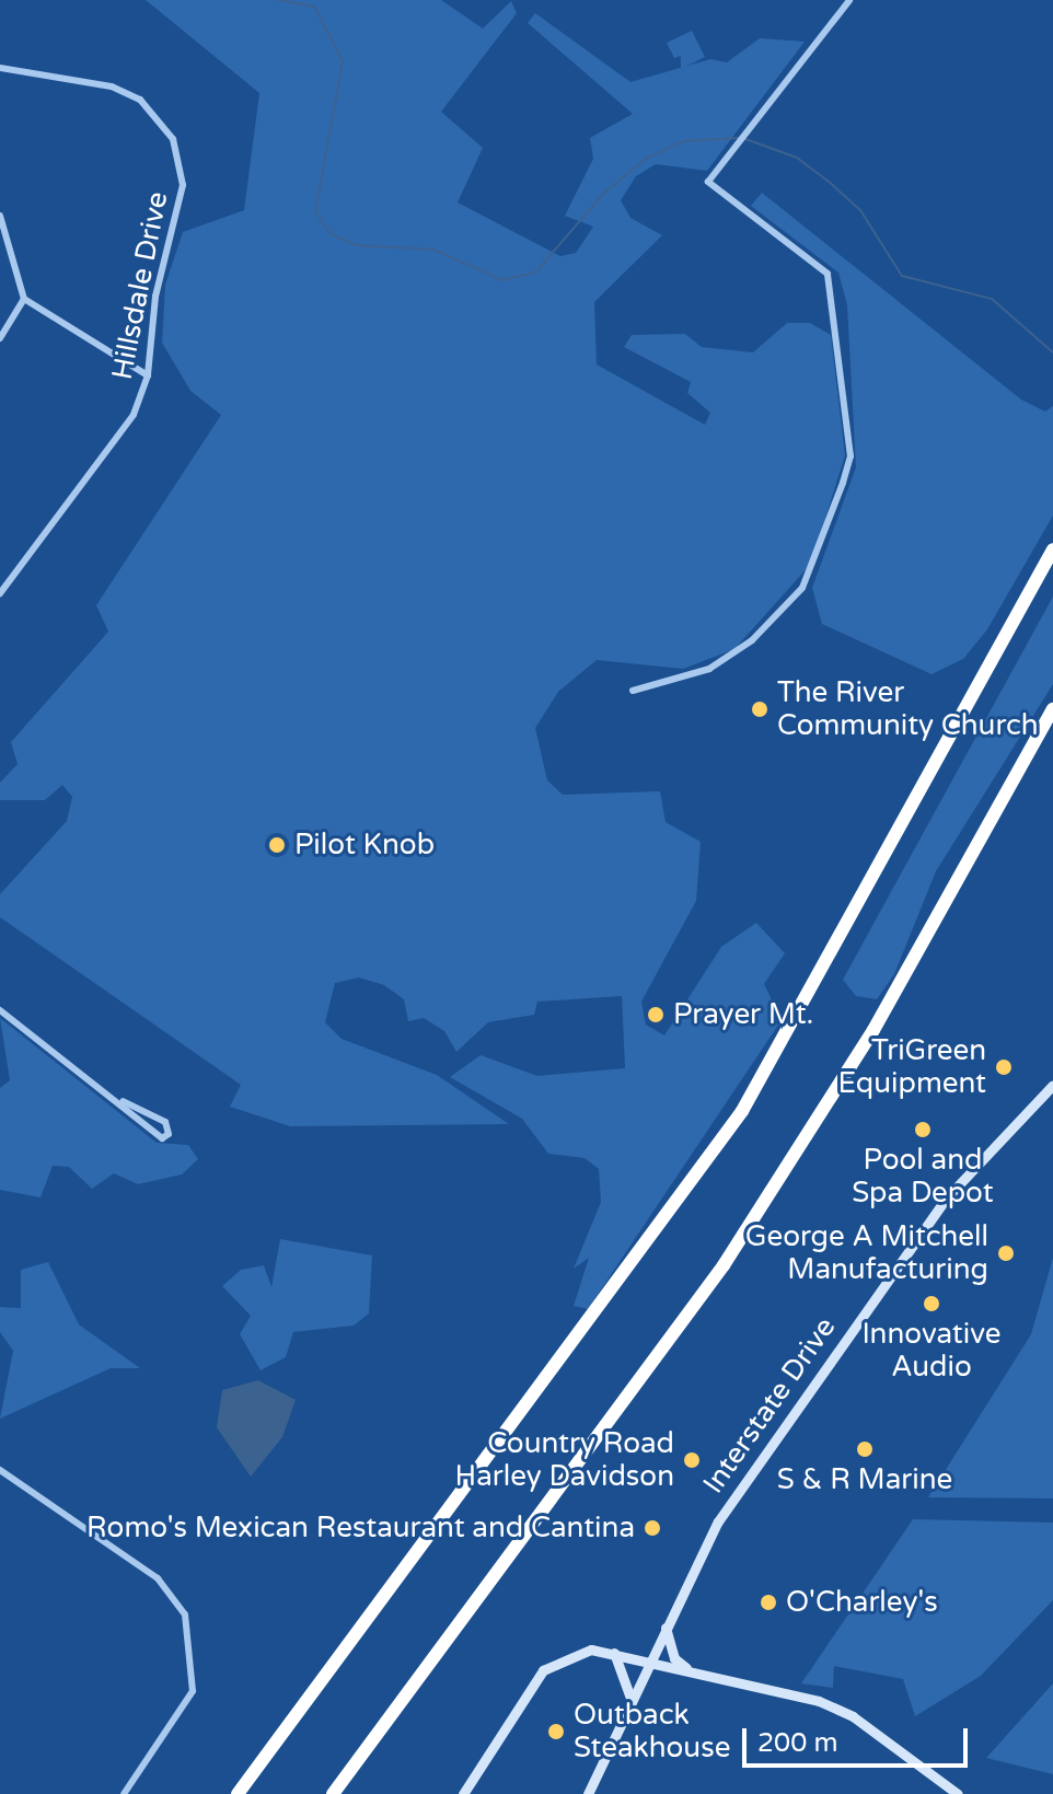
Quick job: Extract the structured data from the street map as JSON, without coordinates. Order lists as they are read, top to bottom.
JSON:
{
  "streets": {
    "main road": ["Interstate Drive"],
    "street": ["Hillsdale Drive"]
  },
  "places": [
    "The River Community Church",
    "Pilot Knob",
    "Prayer Mt.",
    "TriGreen Equipment",
    "Pool and Spa Depot",
    "George A Mitchell Manufacturing",
    "Innovative Audio",
    "S & R Marine",
    "Country Road Harley Davidson",
    "Romo's Mexican Restaurant and Cantina",
    "O'Charley's",
    "Outback Steakhouse"
  ],
  "scale_bar": "200 m"
}
